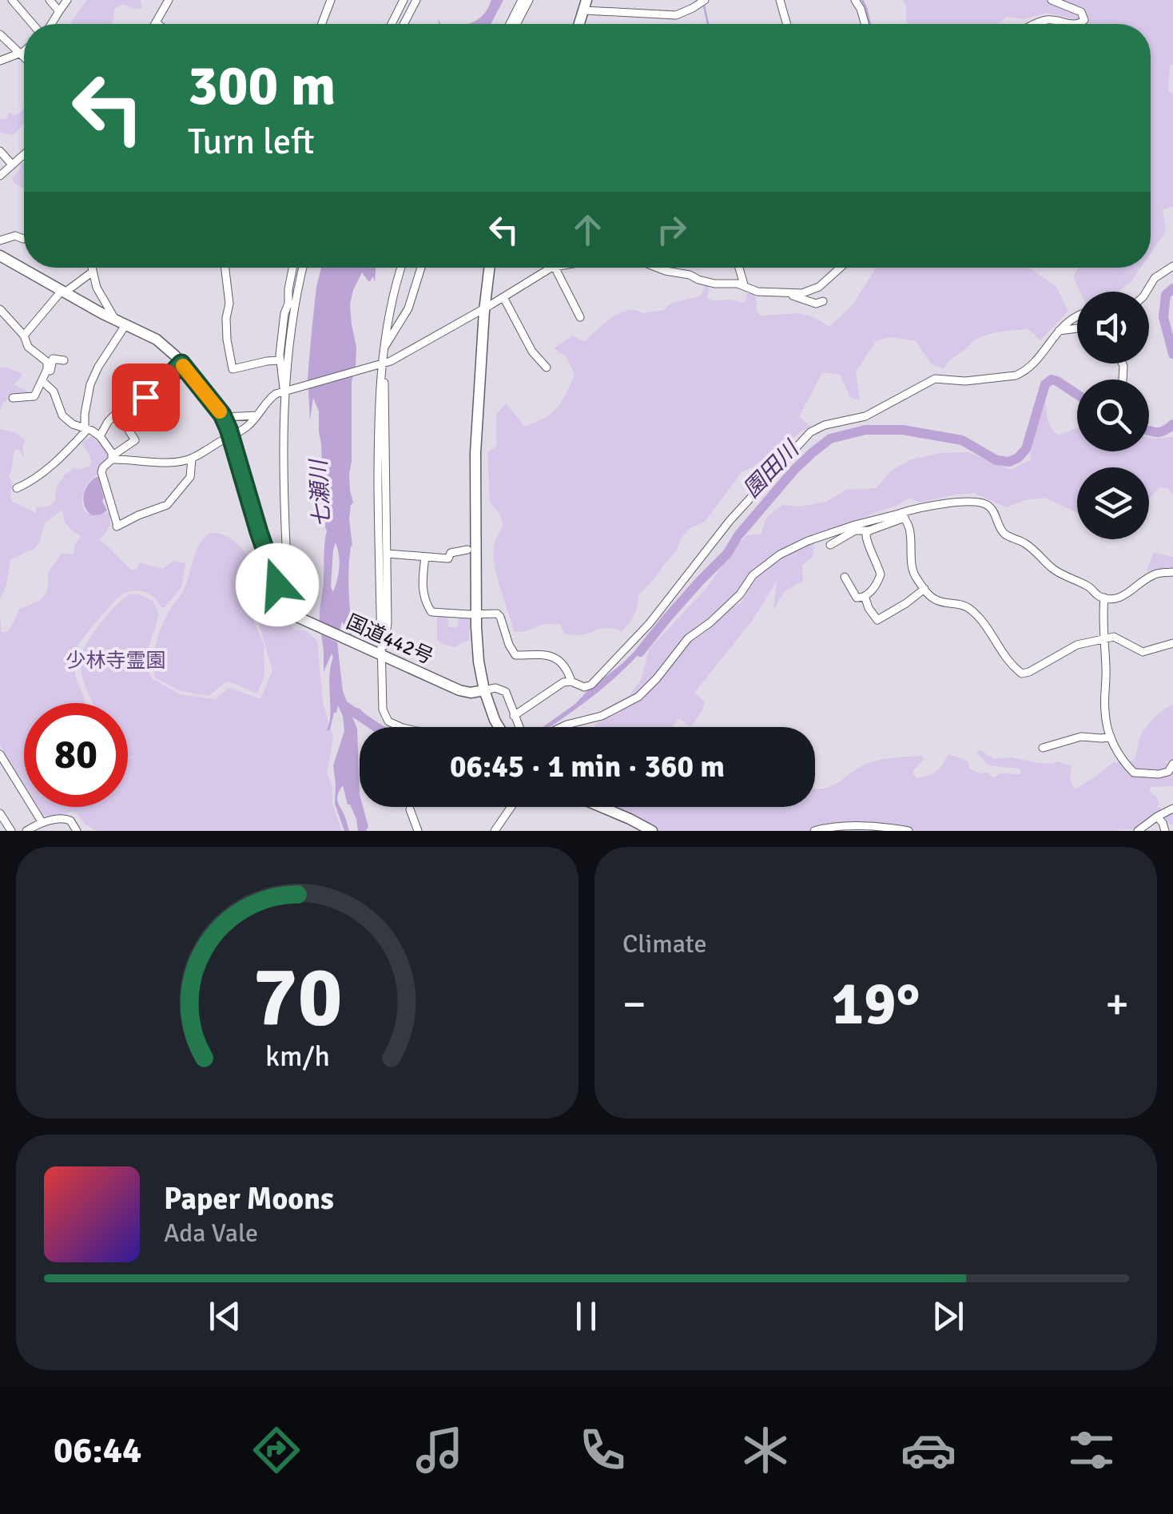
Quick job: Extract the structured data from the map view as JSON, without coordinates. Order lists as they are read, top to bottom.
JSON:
{
  "streets": {
    "highway": ["国道442号"]
  },
  "water": ["園田川", "七瀬川"],
  "parks": ["少林寺霊園"],
  "page": {
    "turn": ["300 m", "Turn left"],
    "limit": "80",
    "trip": "06:45 · 1 min · 360 m",
    "tile": "Climate",
    "heat": ["−", "19°", "+"],
    "song": ["Paper Moons", "Ada Vale"],
    "tabs": "06:44",
    "gauge": ["70", "km/h"]
  }
}
